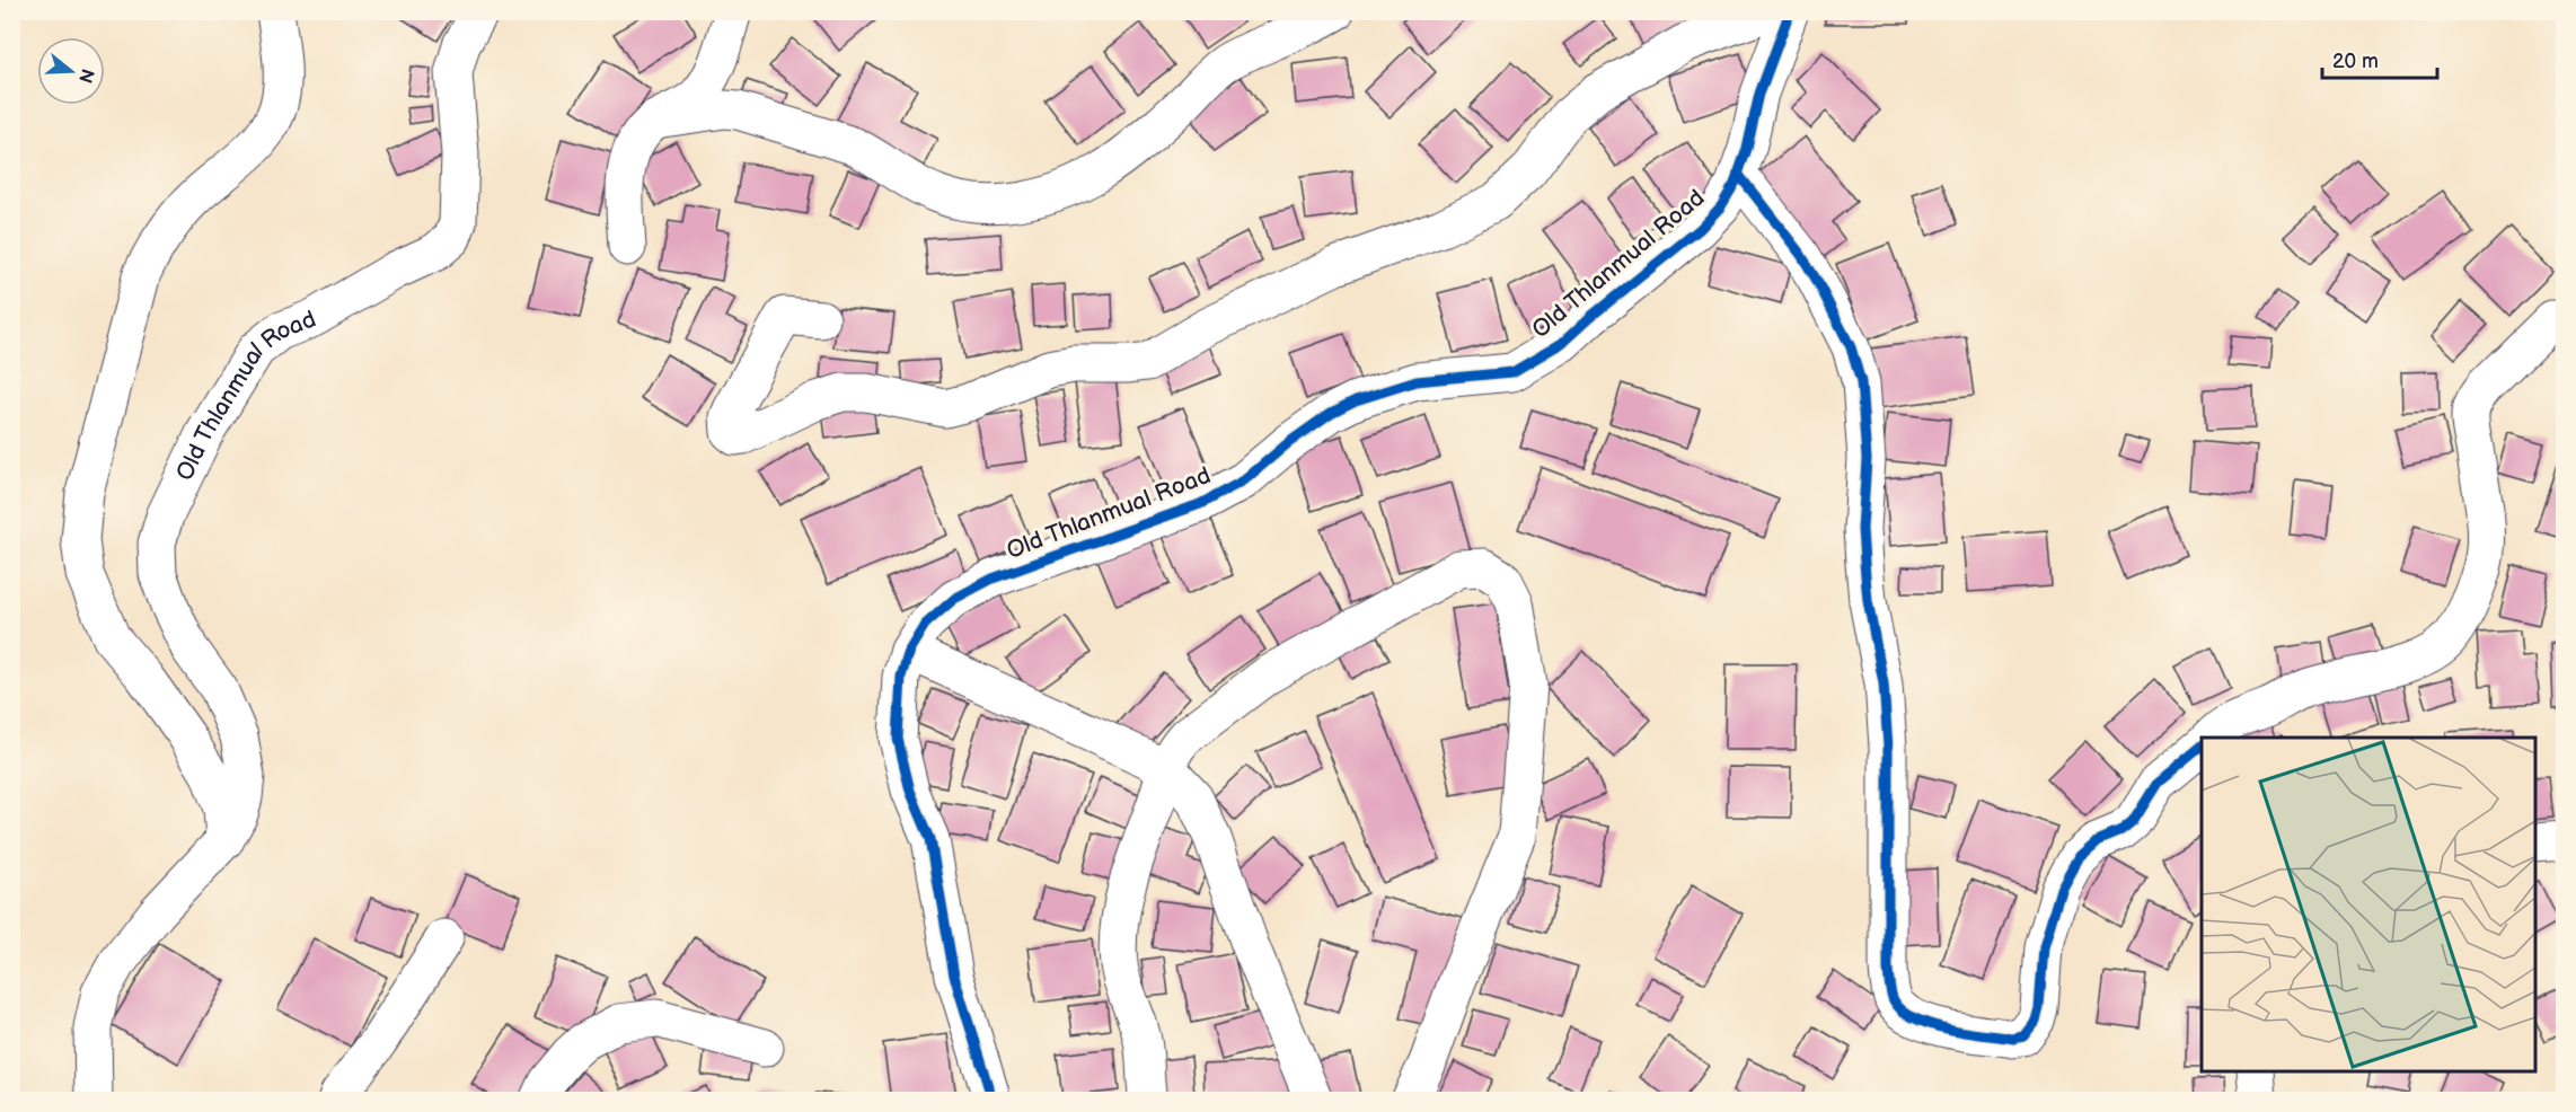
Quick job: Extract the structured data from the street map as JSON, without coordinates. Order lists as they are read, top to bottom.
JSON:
{
  "streets": {
    "street": ["Old Thlanmual Road"]
  },
  "scale_bar": "20 m",
  "north": "right"
}
